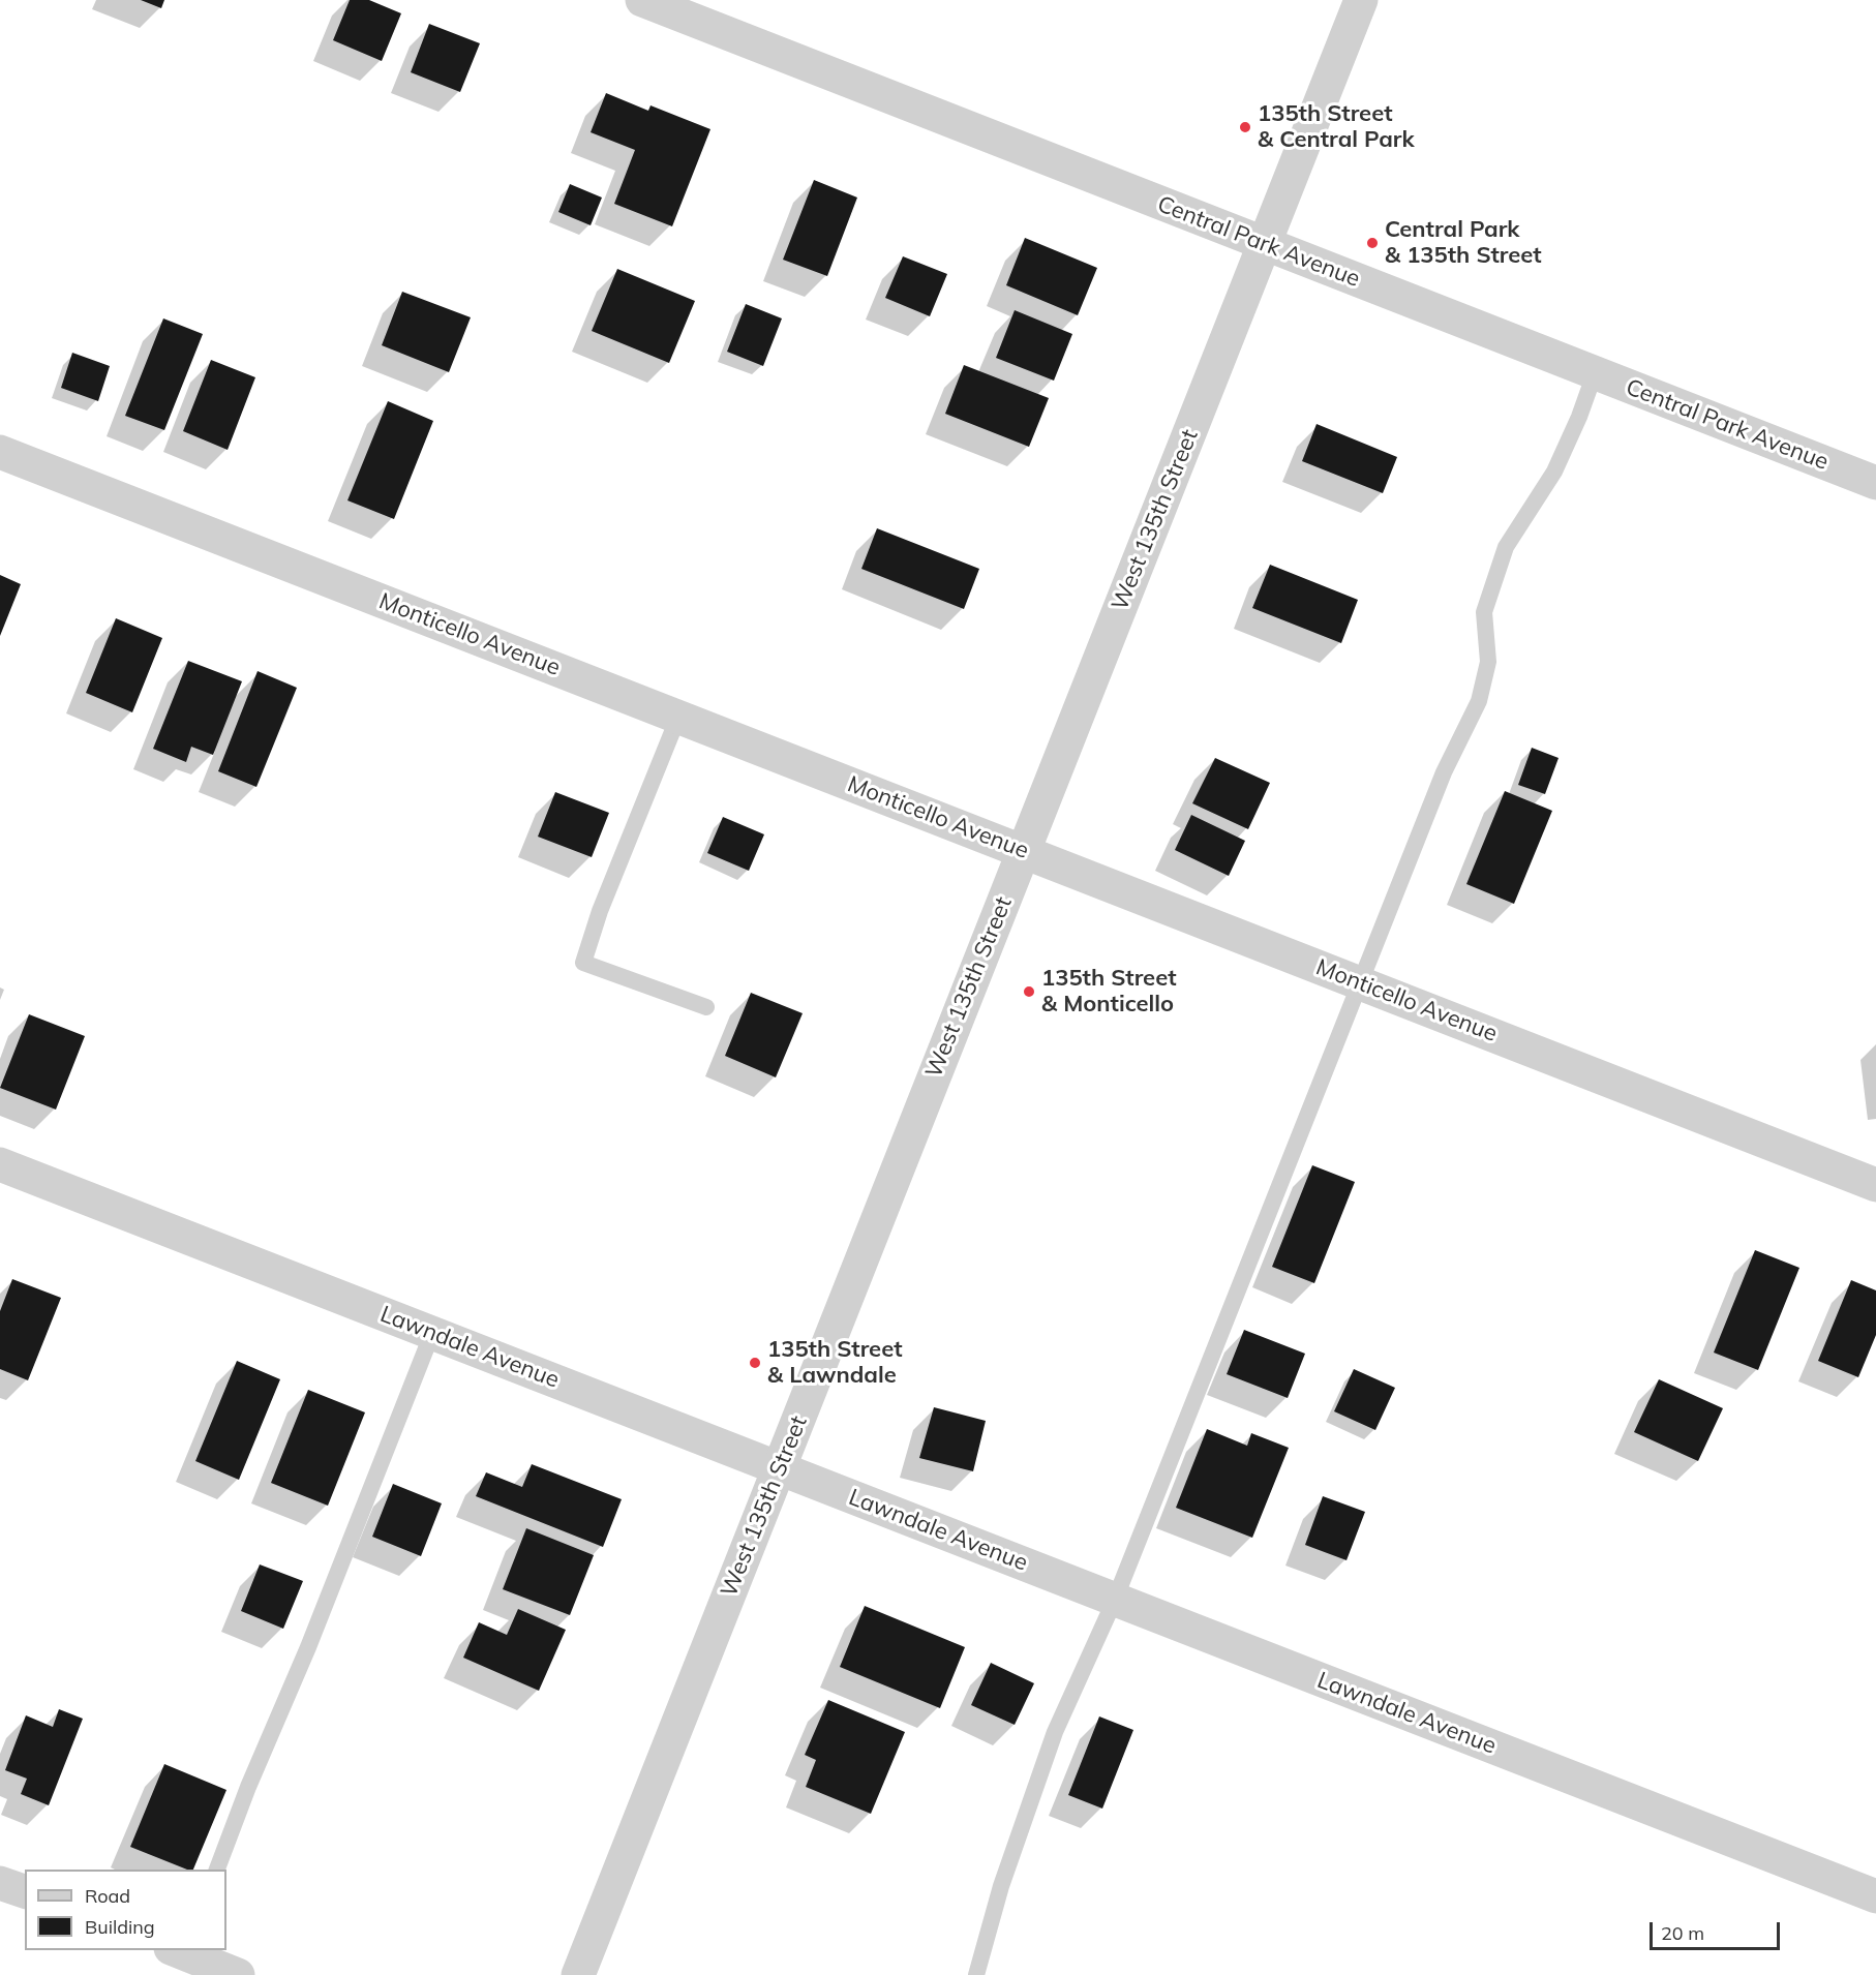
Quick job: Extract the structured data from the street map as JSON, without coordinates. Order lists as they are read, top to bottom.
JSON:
{
  "streets": {
    "street": [
      "Central Park Avenue",
      "West 135th Street",
      "Monticello Avenue",
      "Lawndale Avenue"
    ]
  },
  "crossings": [
    ["Central Park Avenue", "West 135th Street"],
    ["West 135th Street", "Monticello Avenue"],
    ["West 135th Street", "Lawndale Avenue"]
  ],
  "places": [
    "135th Street & Central Park",
    "Central Park & 135th Street",
    "135th Street & Monticello",
    "135th Street & Lawndale"
  ],
  "legend": ["Road", "Building"],
  "scale_bar": "20 m"
}
